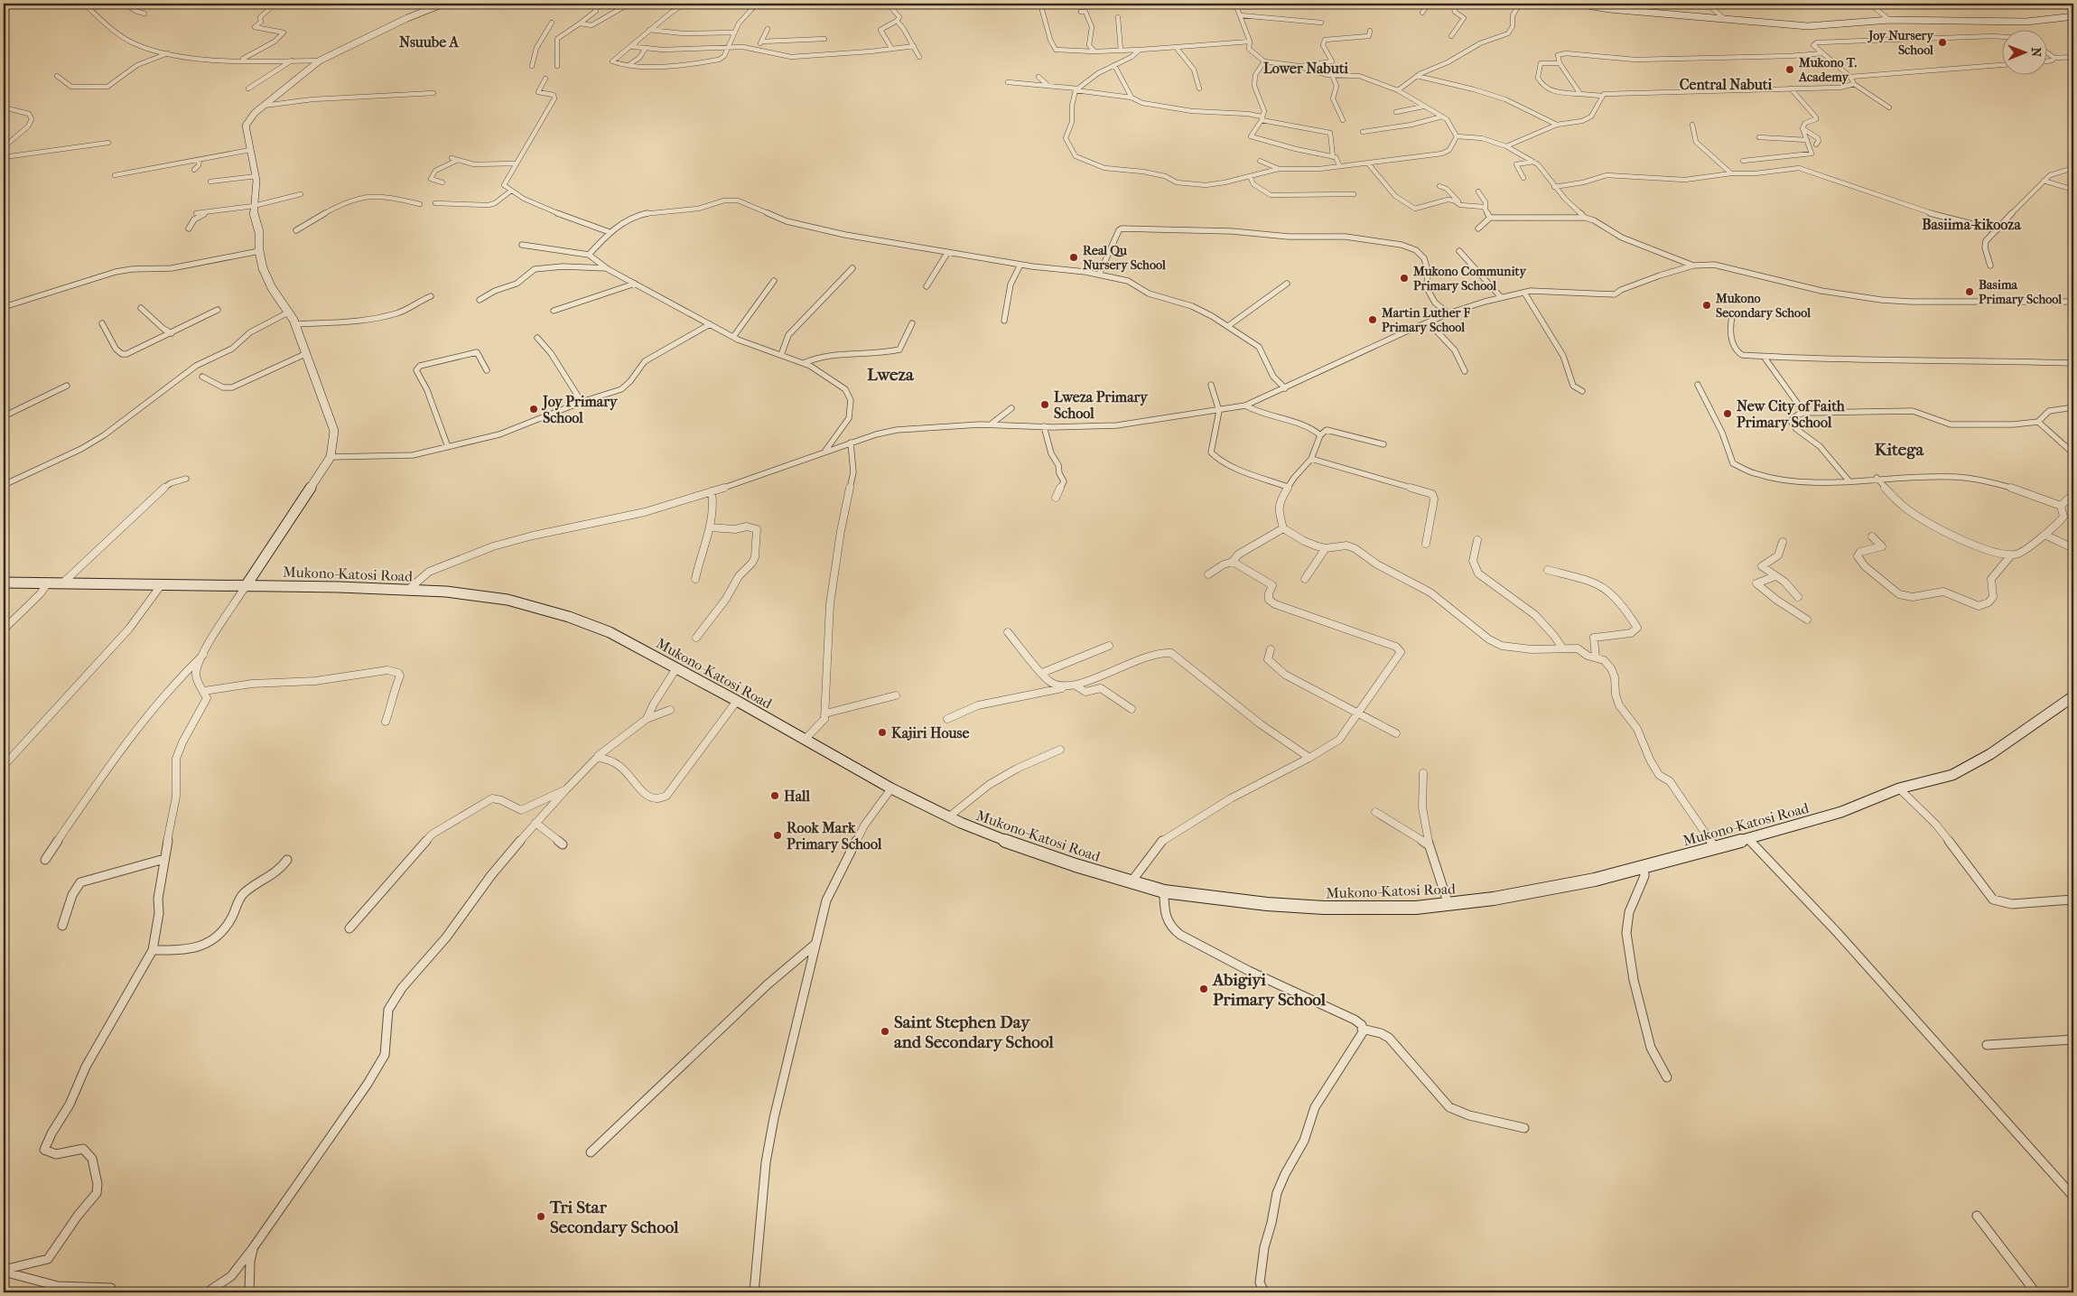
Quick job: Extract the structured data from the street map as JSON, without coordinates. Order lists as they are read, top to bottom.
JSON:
{
  "streets": {
    "street": ["Mukono-Katosi Road"]
  },
  "districts": [
    "Nsuube A",
    "Lower Nabuti",
    "Central Nabuti",
    "Basiima-kikooza",
    "Lweza",
    "Kitega"
  ],
  "places": [
    "Joy Nursery School",
    "Mukono T. Academy",
    "Real Qu Nursery School",
    "Mukono Community Primary School",
    "Basima Primary School",
    "Mukono Secondary School",
    "Martin Luther F Primary School",
    "Lweza Primary School",
    "Joy Primary School",
    "New City of Faith Primary School",
    "Kajiri House",
    "Hall",
    "Rook Mark Primary School",
    "Abigiyi Primary School",
    "Saint Stephen Day and Secondary School",
    "Tri Star Secondary School"
  ],
  "north": "right"
}
